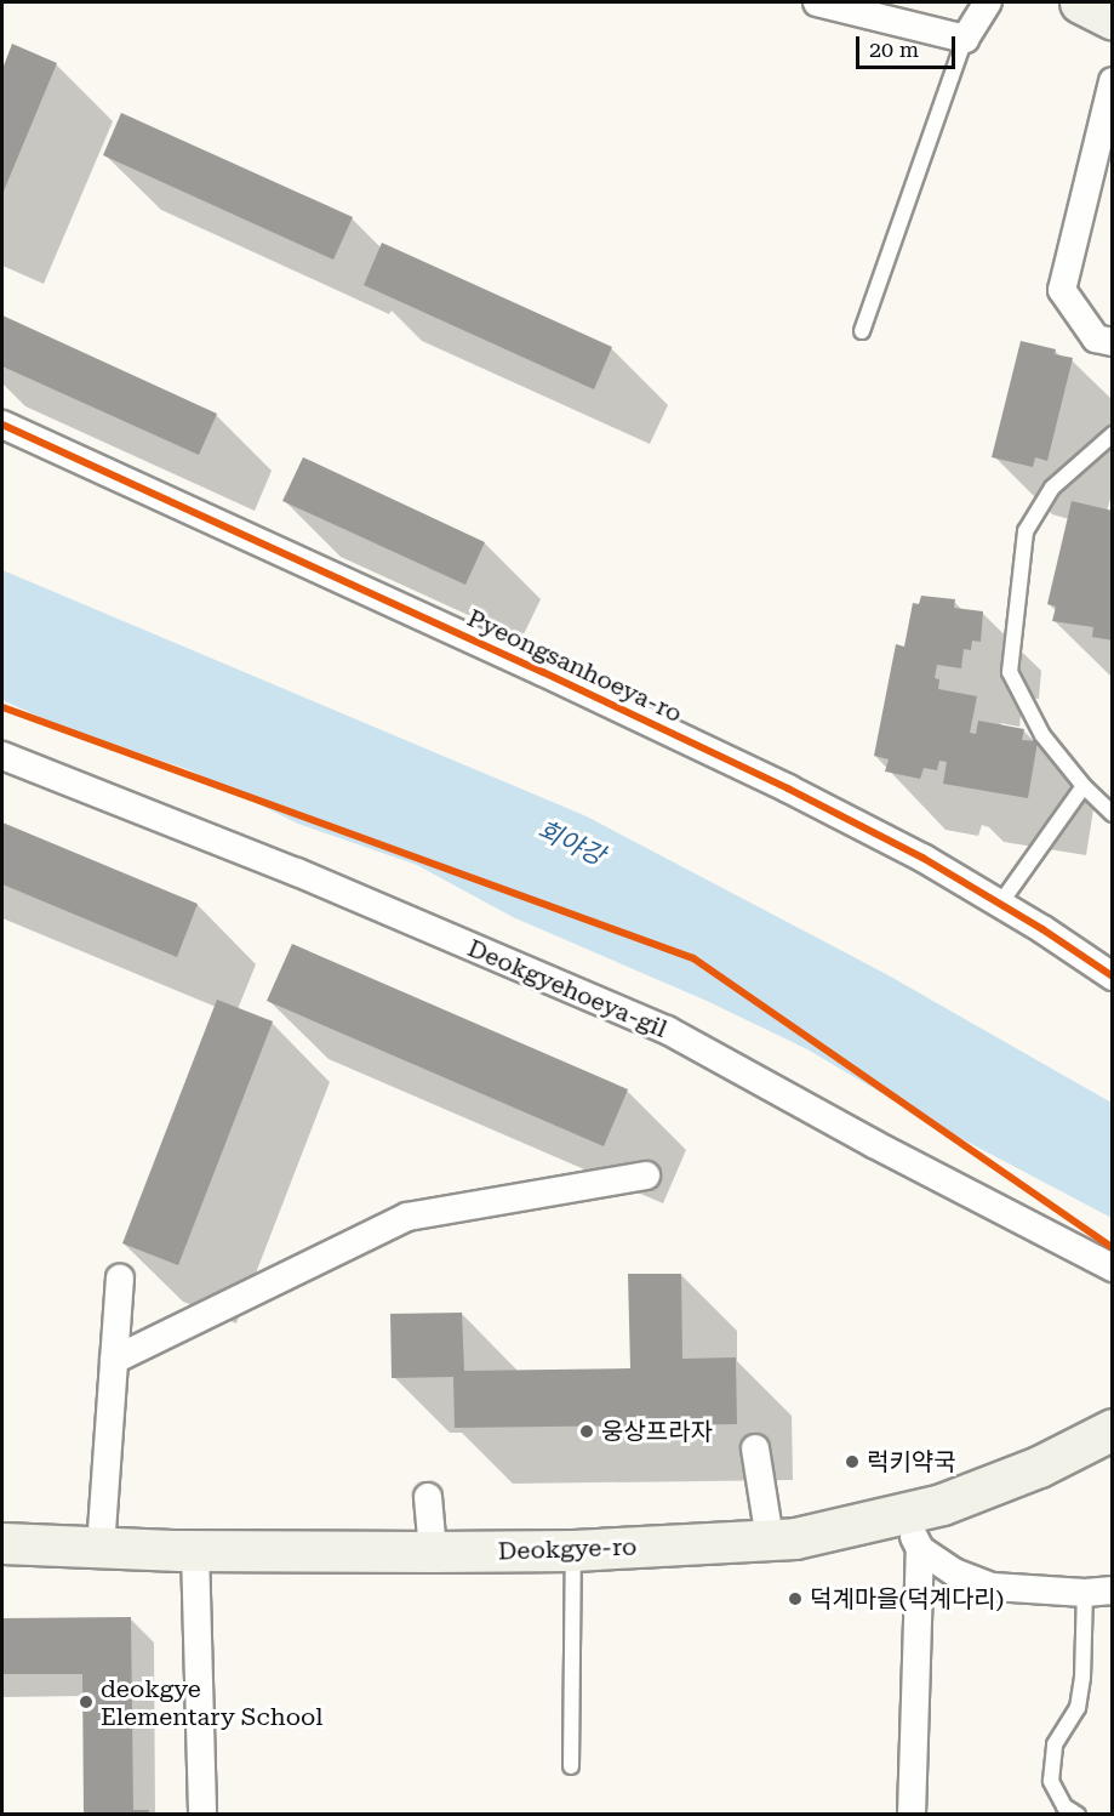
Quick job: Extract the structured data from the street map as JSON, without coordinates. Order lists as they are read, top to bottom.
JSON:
{
  "streets": {
    "street": ["Pyeongsanhoeya-ro", "Deokgyehoeya-gil", "Deokgye-ro"]
  },
  "water": ["회야강"],
  "places": [
    "웅상프라자",
    "럭키약국",
    "덕계마을(덕계다리)",
    "deokgye Elementary School"
  ],
  "scale_bar": "20 m"
}
